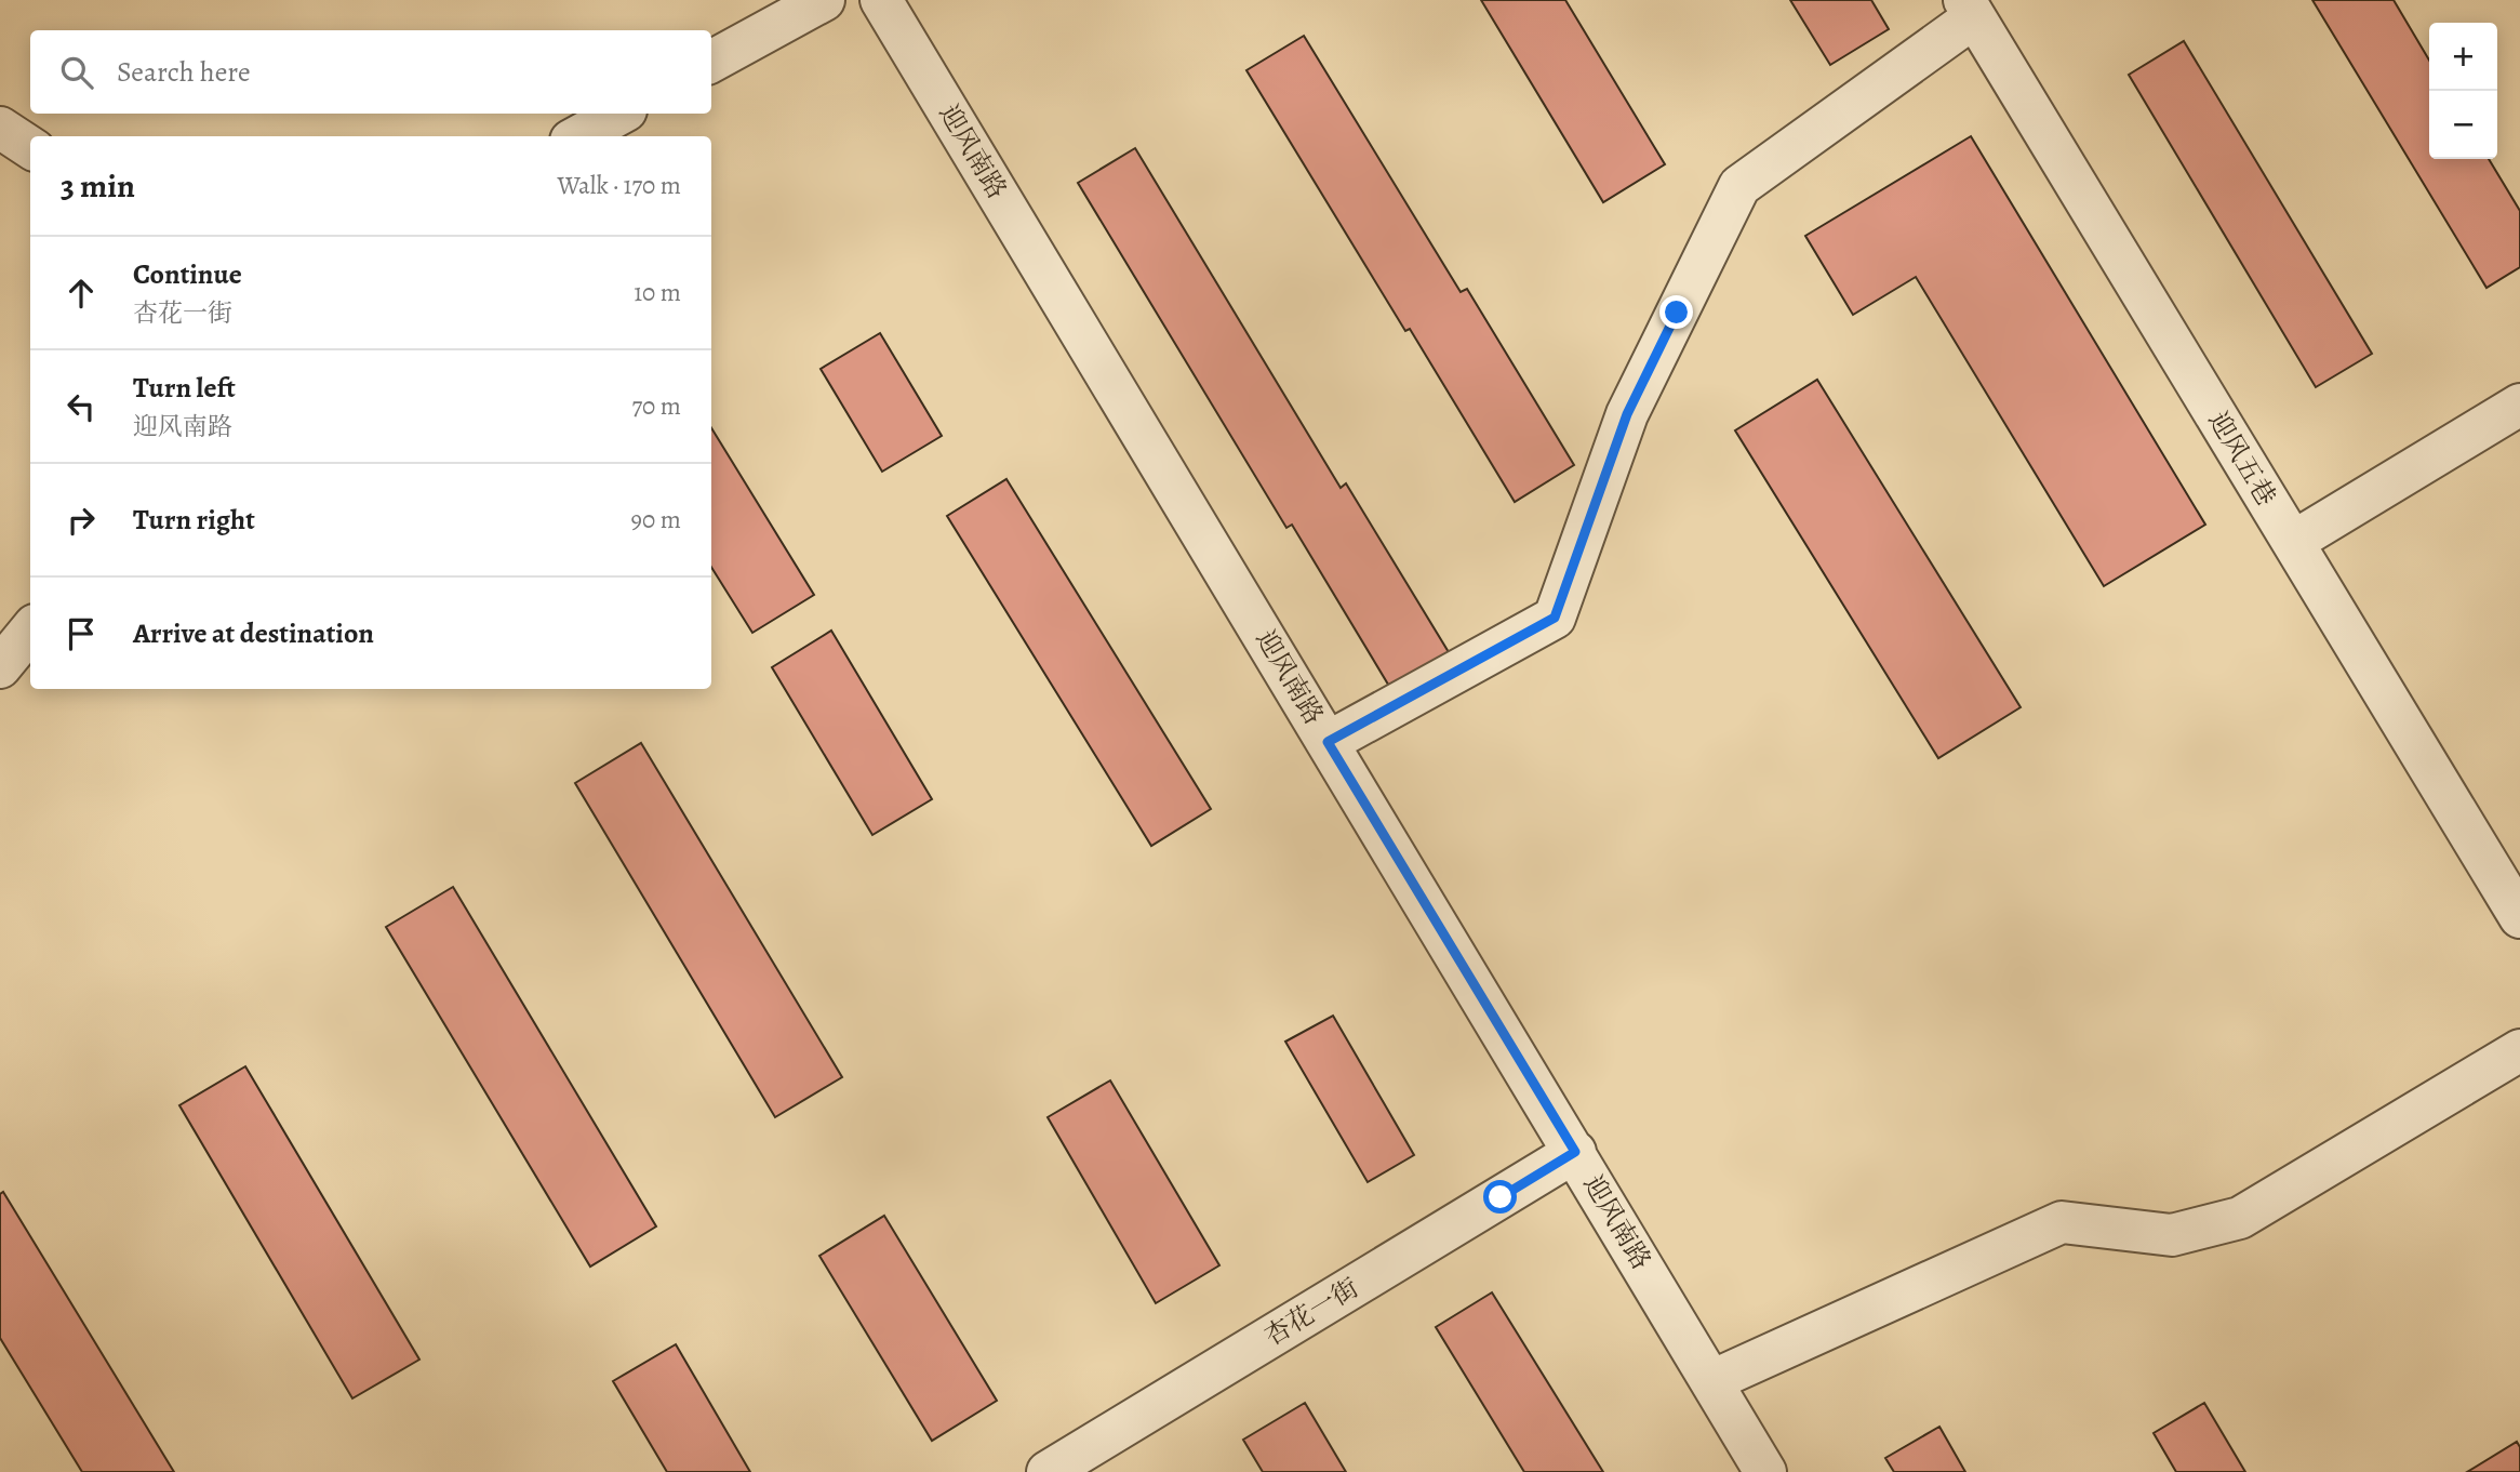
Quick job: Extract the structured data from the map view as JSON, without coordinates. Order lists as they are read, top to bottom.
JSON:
{
  "streets": {
    "street": ["迎风南路", "迎风五巷", "杏花一街"]
  },
  "crossings": [
    ["迎风南路", "杏花一街"]
  ],
  "page": {
    "map_buttons": ["+", "−"],
    "search": "Search here",
    "heading": ["3 min", "Walk · 170 m"],
    "list": [
      ["Continue", "杏花一街", "10 m"],
      ["Turn left", "迎风南路", "70 m"],
      ["Turn right", "90 m"],
      "Arrive at destination"
    ]
  }
}
